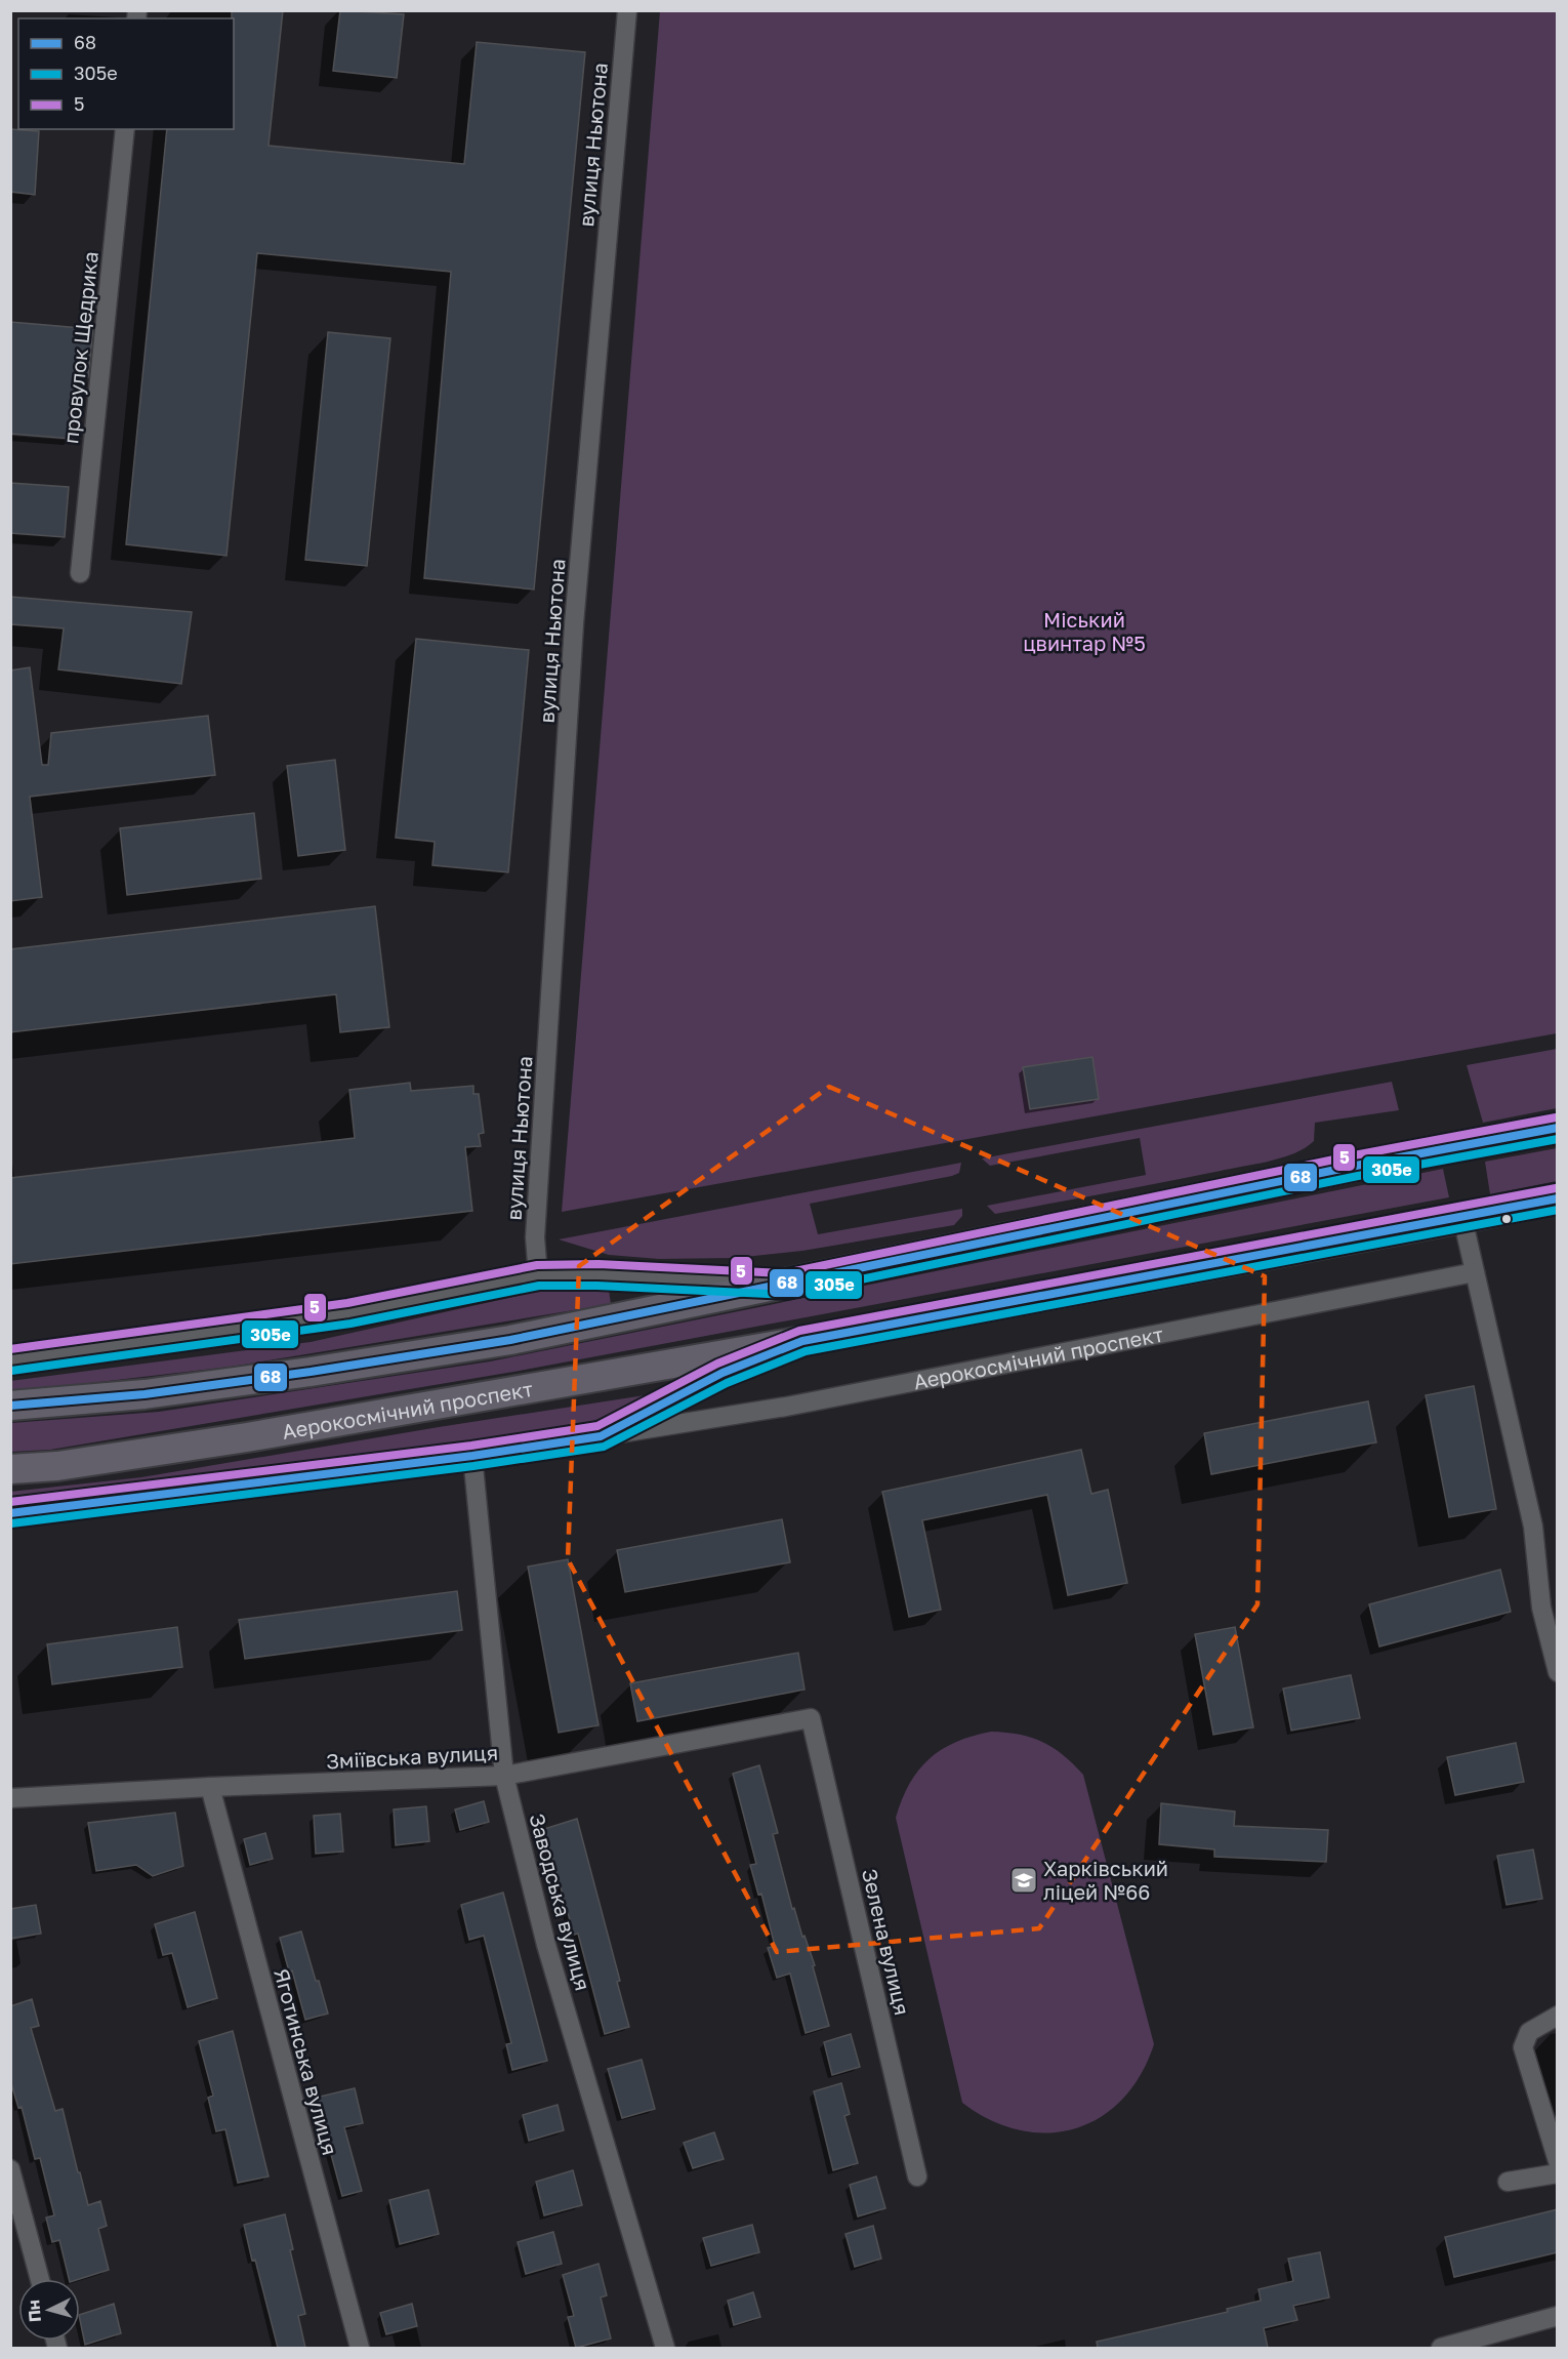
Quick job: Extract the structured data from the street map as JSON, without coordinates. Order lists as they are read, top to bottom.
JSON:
{
  "streets": {
    "main road": ["Аерокосмічний проспект"],
    "street": [
      "вулиця Ньютона",
      "провулок Щедрика",
      "Зміївська вулиця",
      "Заводська вулиця",
      "Зелена вулиця",
      "Яготинська вулиця"
    ]
  },
  "crossings": [
    ["Аерокосмічний проспект", "Заводська вулиця"],
    ["Зміївська вулиця", "Заводська вулиця"],
    ["Зміївська вулиця", "Зелена вулиця"],
    ["Зміївська вулиця", "Яготинська вулиця"]
  ],
  "parks": ["Міський цвинтар №5"],
  "places": {
    "school or university": ["Харківський ліцей №66"]
  },
  "lines": ["transit line 5", "transit line 68", "transit line 305e"],
  "legend": ["68", "305e", "5"],
  "north": "left"
}
